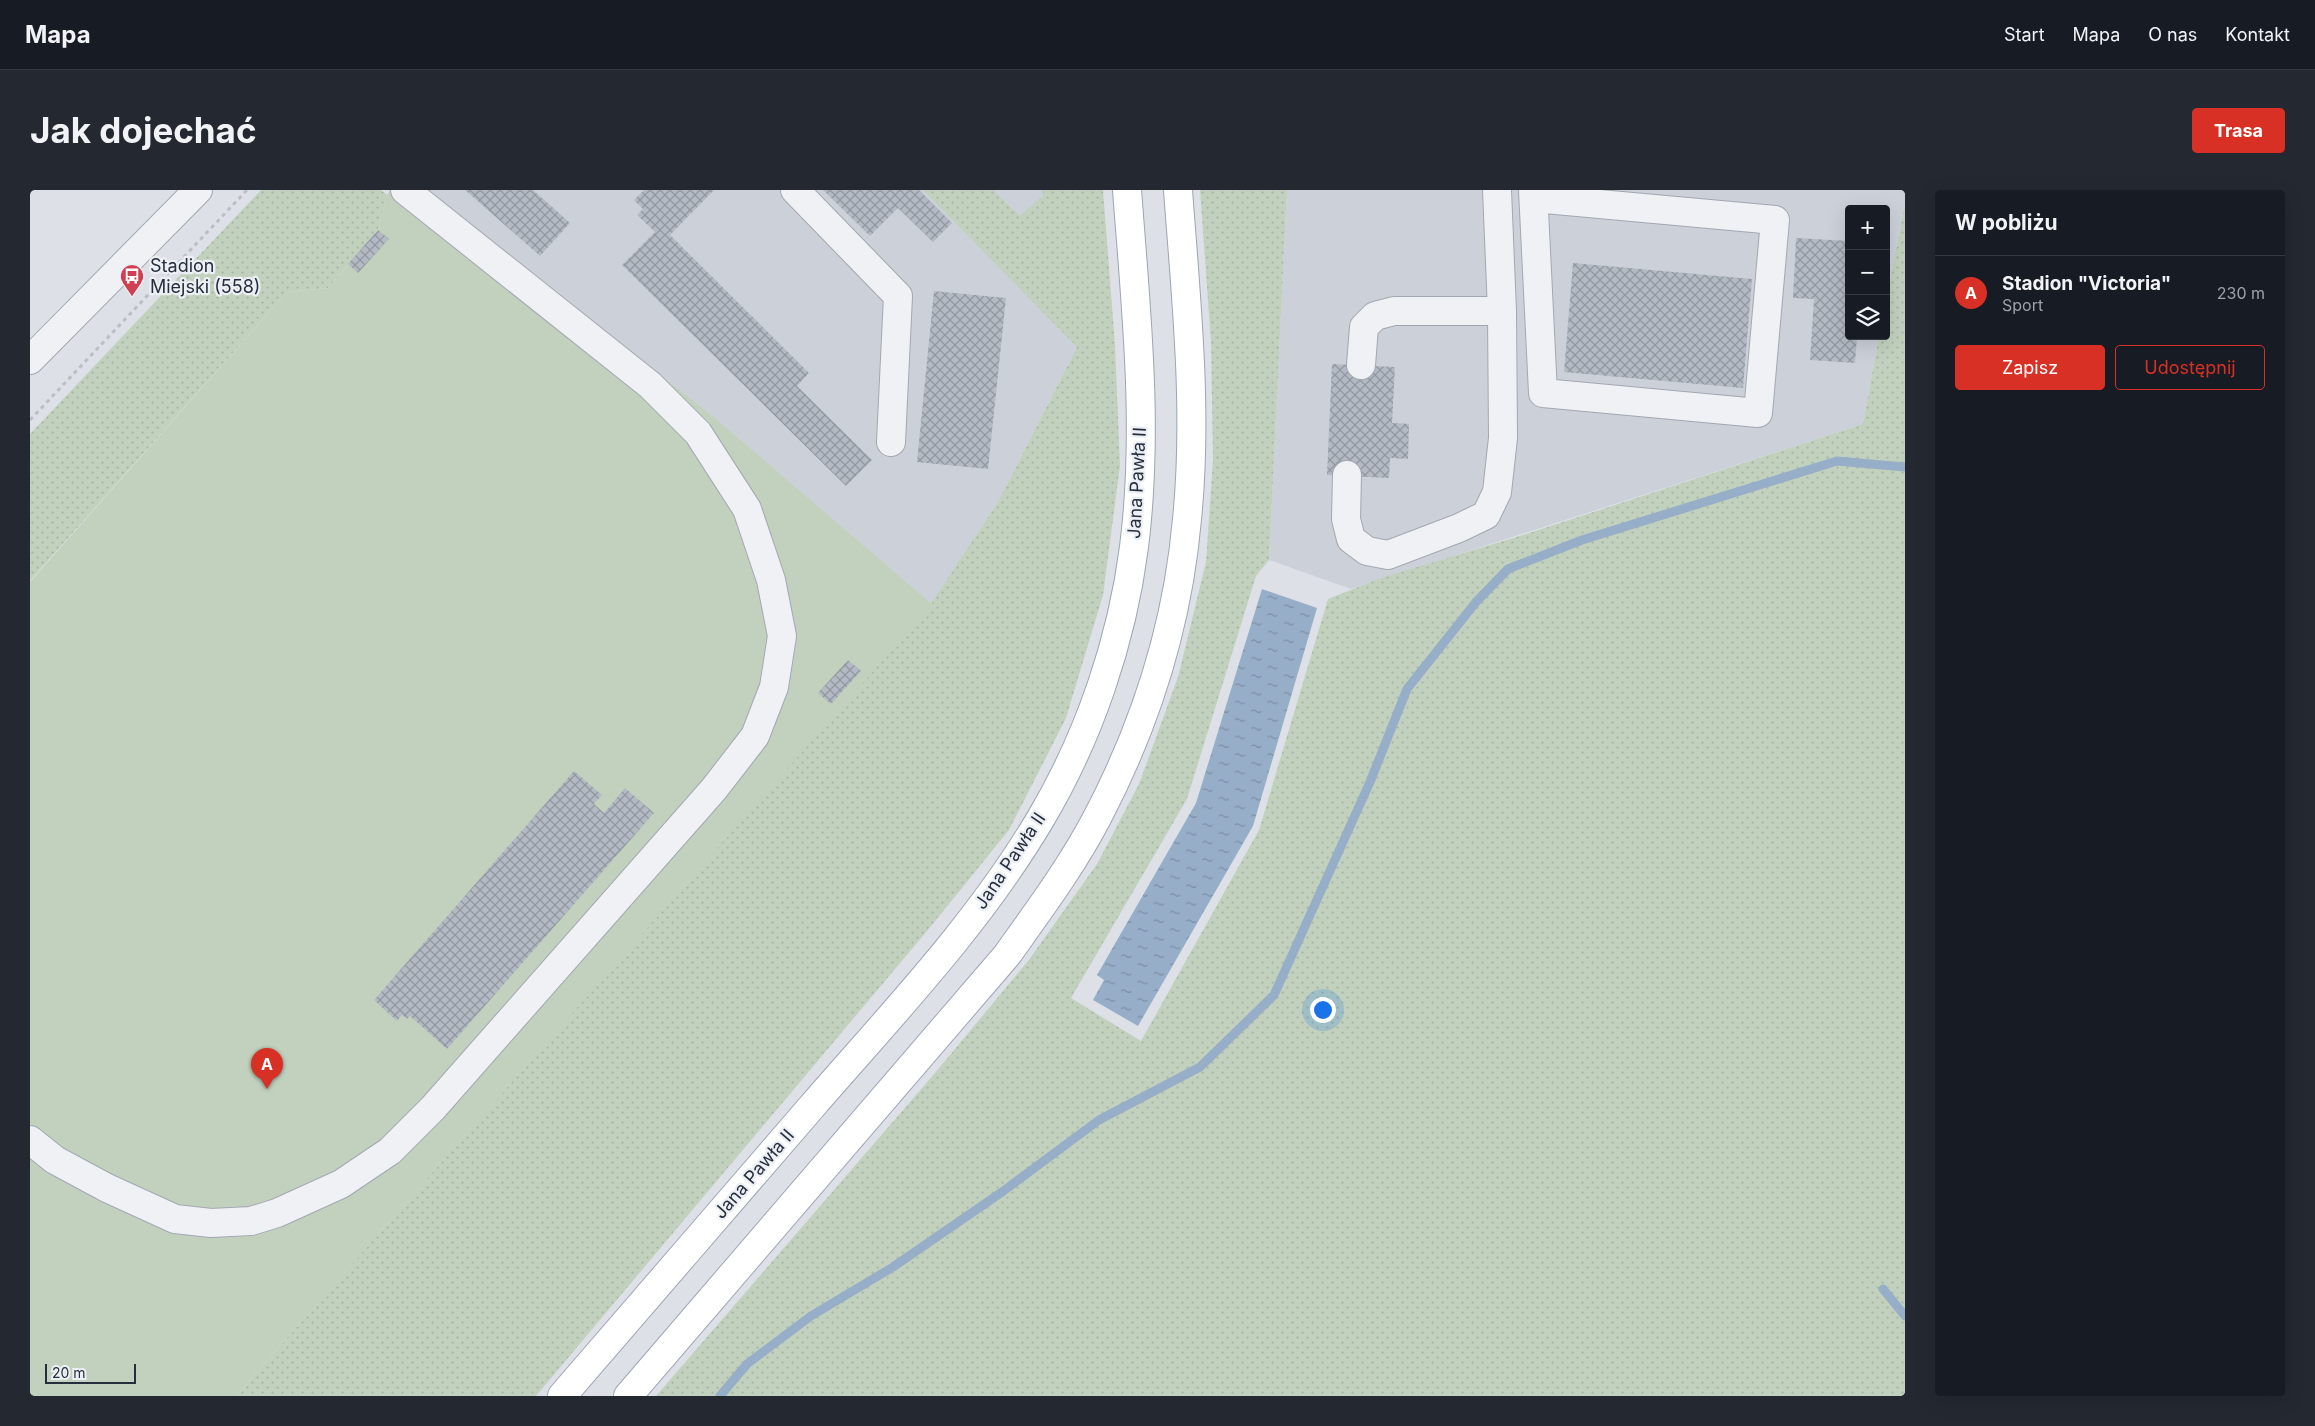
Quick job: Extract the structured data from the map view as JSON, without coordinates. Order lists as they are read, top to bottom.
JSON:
{
  "streets": {
    "main road": ["Jana Pawła II"]
  },
  "places": {
    "bus stop": ["Stadion Miejski (558)"]
  },
  "scale_bar": "20 m",
  "page": {
    "header": "Mapa",
    "nav": [
      "Start",
      "Mapa",
      "O nas",
      "Kontakt"
    ],
    "buttons": [
      "Trasa",
      ["Zapisz", "Udostępnij"]
    ],
    "title": "Jak dojechać",
    "heading": "W pobliżu",
    "map_buttons": ["+", "−"],
    "list": [
      {
        "mark": "A",
        "name": "Stadion \"Victoria\"",
        "note": "Sport",
        "value": "230 m"
      }
    ],
    "pins": "A",
    "scale": "20 m"
  }
}
